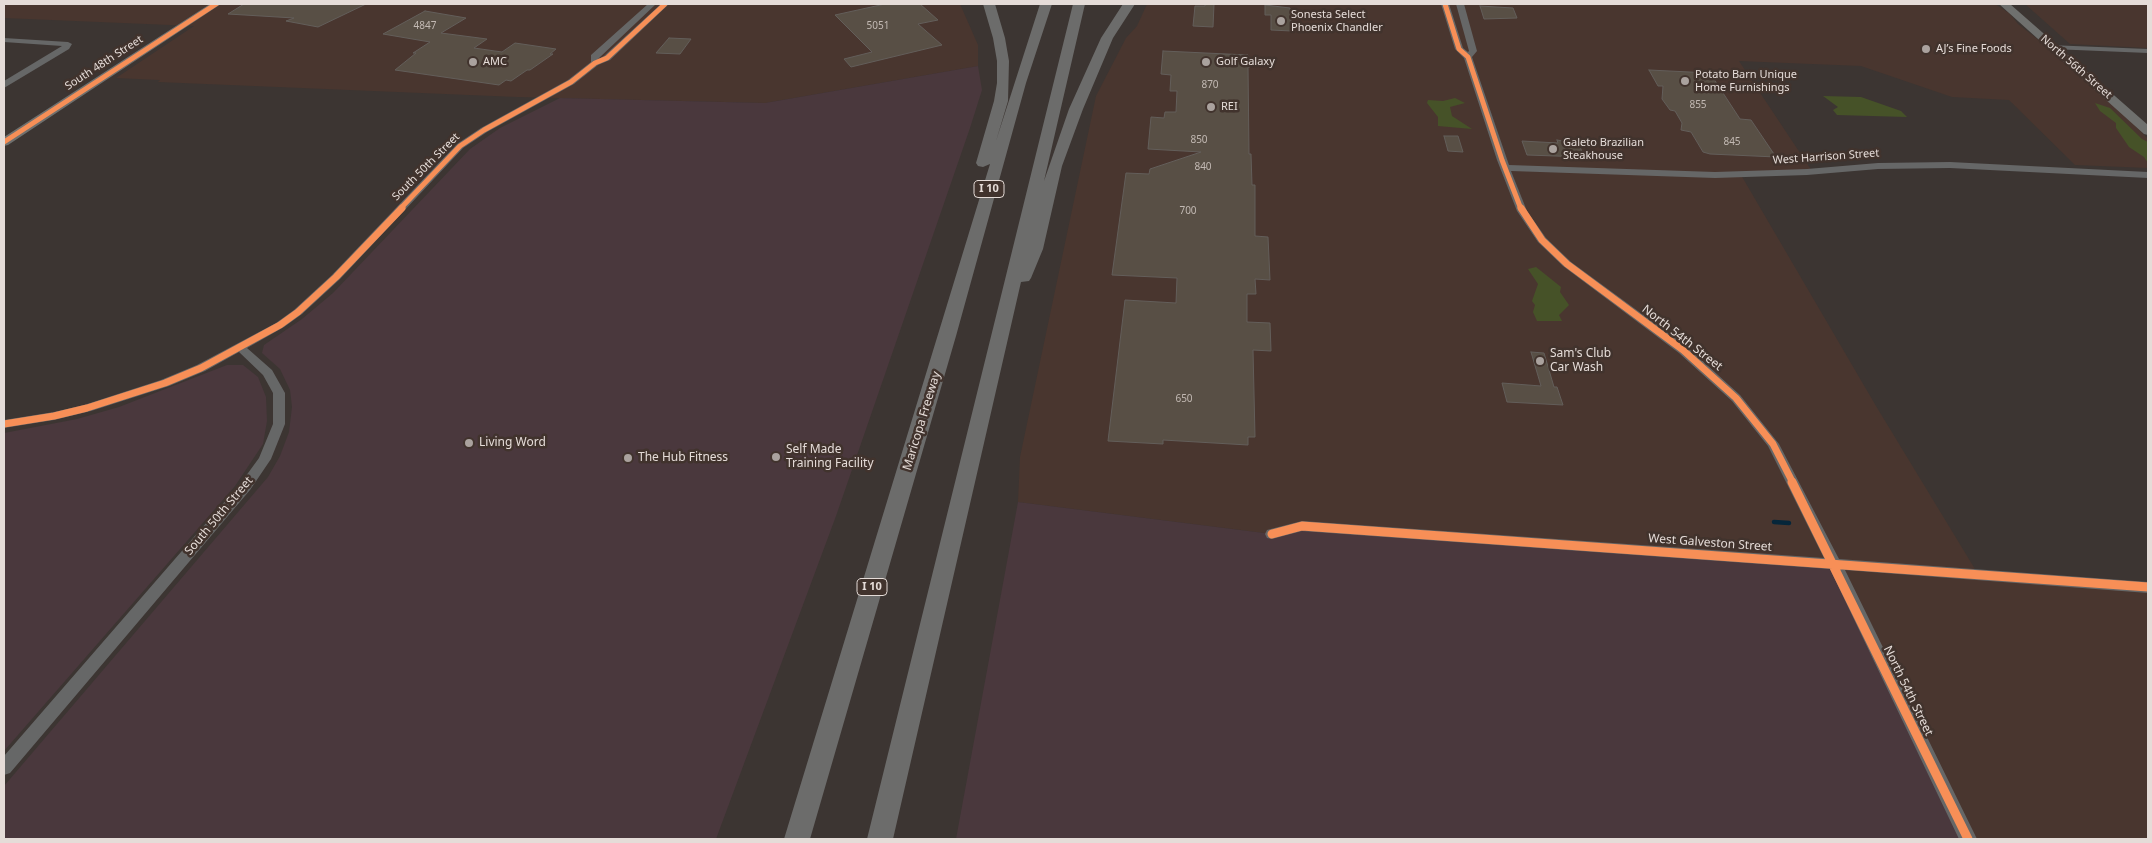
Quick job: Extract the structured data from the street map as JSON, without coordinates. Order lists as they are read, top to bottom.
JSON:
{
  "streets": {
    "highway": ["I 10", "Maricopa Freeway"],
    "main road": ["South 48th Street", "North 56th Street"],
    "street": [
      "West Harrison Street",
      "South 50th Street",
      "North 54th Street",
      "West Galveston Street"
    ]
  },
  "crossings": [
    ["West Harrison Street", "North 54th Street"],
    ["North 54th Street", "West Galveston Street"]
  ],
  "places": [
    "Sonesta Select Phoenix Chandler",
    "AJ’s Fine Foods",
    "AMC",
    "Golf Galaxy",
    "Potato Barn Unique Home Furnishings",
    "REI",
    "Galeto Brazilian Steakhouse",
    "Sam's Club Car Wash",
    "Living Word",
    "Self Made Training Facility",
    "The Hub Fitness"
  ],
  "house_numbers": [
    "4847",
    "5051",
    "870",
    "855",
    "850",
    "845",
    "840",
    "700",
    "650"
  ]
}
